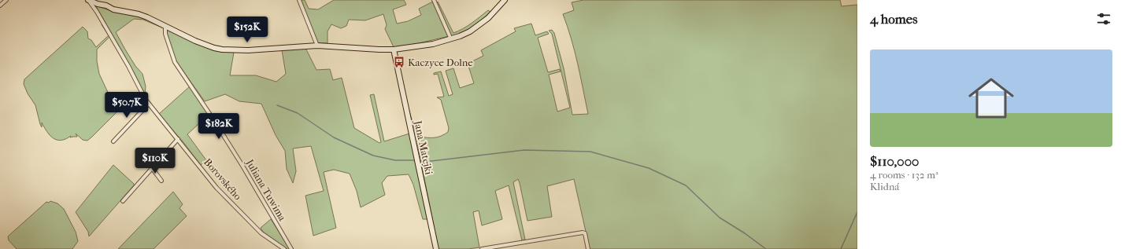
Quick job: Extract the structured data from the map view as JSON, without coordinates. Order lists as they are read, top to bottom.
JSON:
{
  "streets": {
    "street": ["Jana Matejki", "Borovského", "Juliana Tuwima"]
  },
  "places": {
    "bus stop": ["Kaczyce Dolne"]
  },
  "page": {
    "heading": "4 homes",
    "price": [
      "$152K",
      "$50.7K",
      "$182K",
      "$110K"
    ],
    "list": [
      {
        "name": "$110,000",
        "note": "4 rooms · 132 m² · Klidná"
      }
    ]
  }
}
